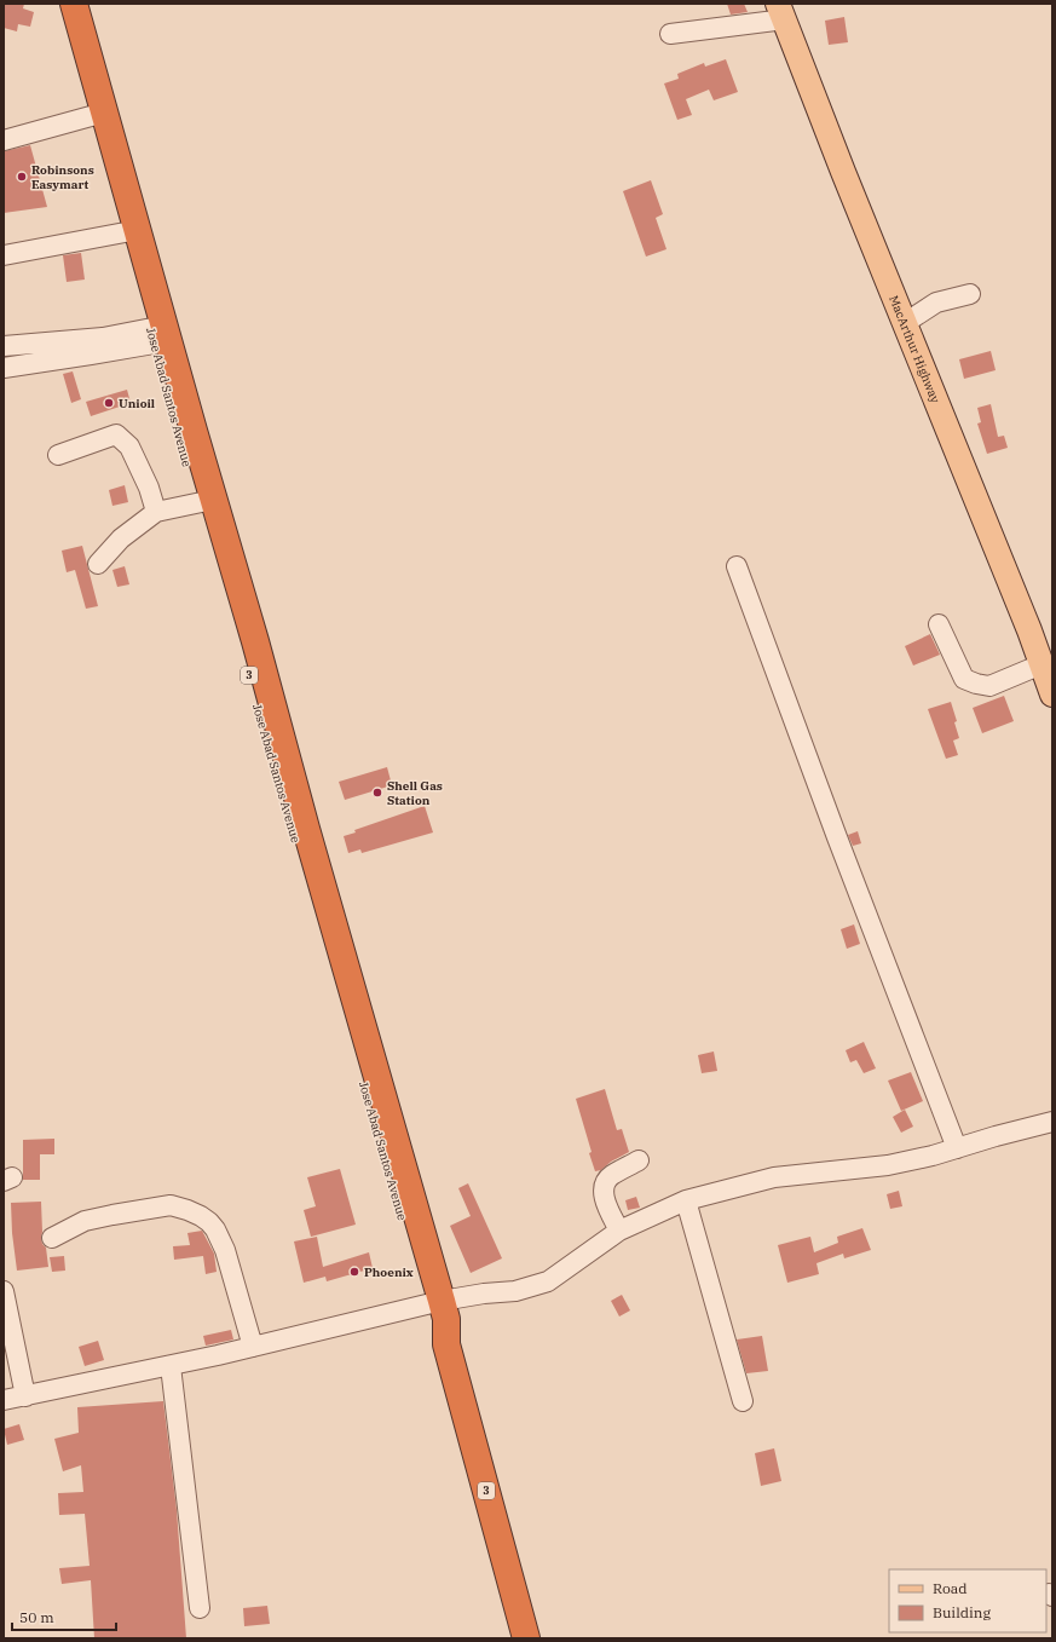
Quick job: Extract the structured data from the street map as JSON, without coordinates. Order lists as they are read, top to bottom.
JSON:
{
  "streets": {
    "highway": ["Jose Abad Santos Avenue", "3"],
    "main road": ["MacArthur Highway"]
  },
  "places": [
    "Robinsons Easymart",
    "Unioil",
    "Shell Gas Station",
    "Phoenix"
  ],
  "legend": ["Road", "Building"],
  "scale_bar": "50 m"
}
